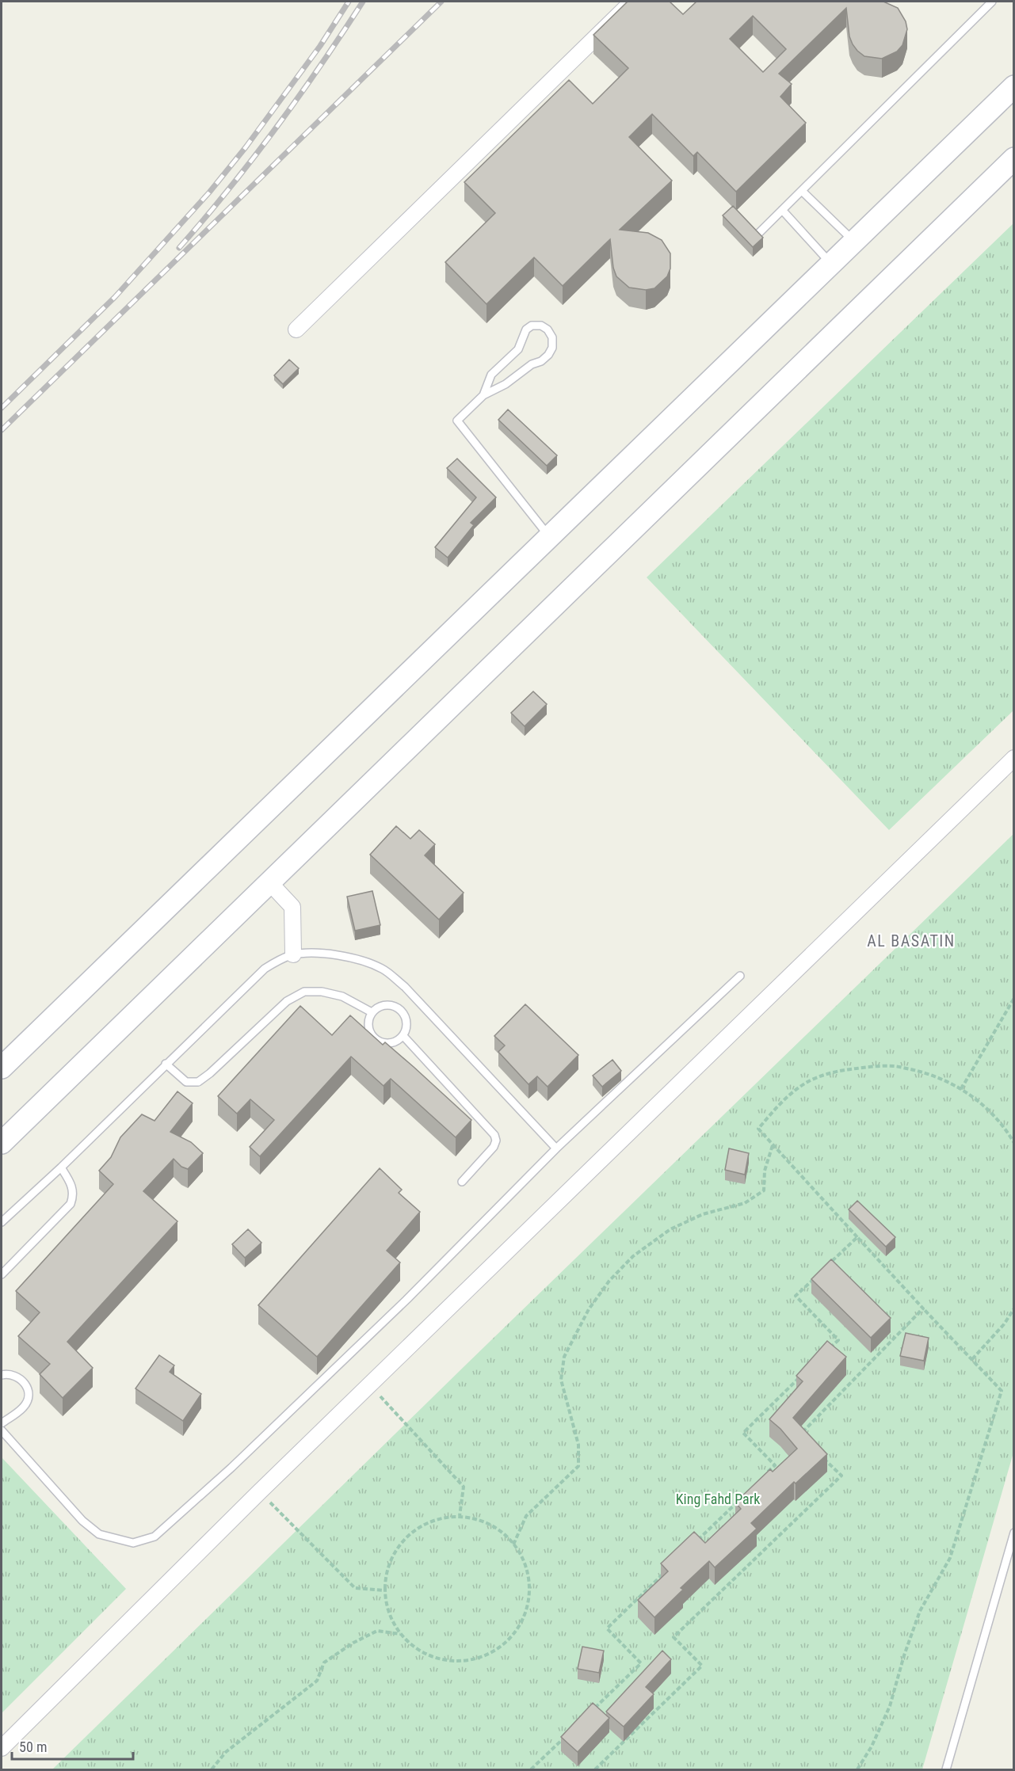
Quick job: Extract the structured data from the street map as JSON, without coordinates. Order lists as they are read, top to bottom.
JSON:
{
  "districts": ["AL BASATIN"],
  "parks": ["King Fahd Park"],
  "scale_bar": "50 m"
}
